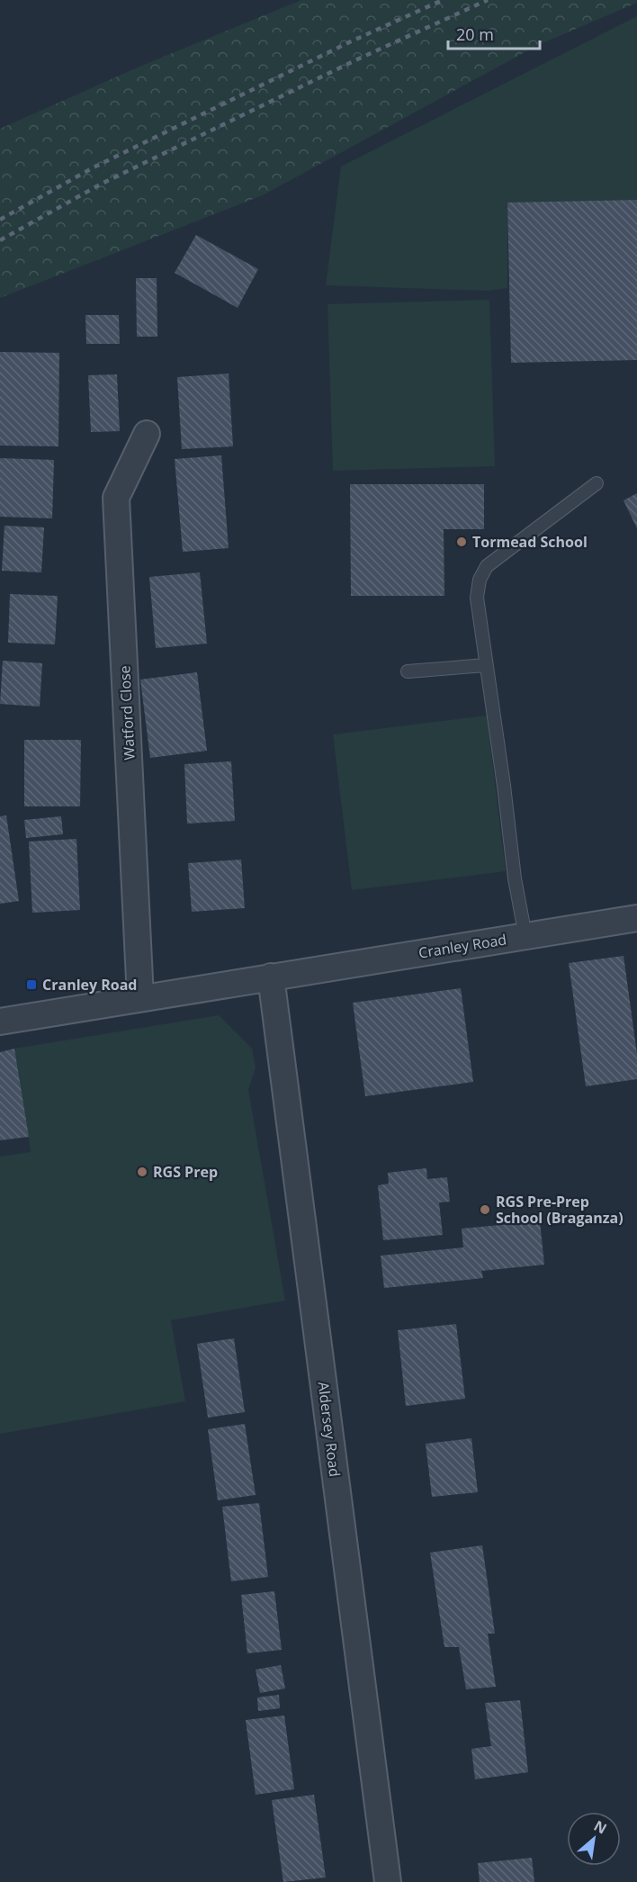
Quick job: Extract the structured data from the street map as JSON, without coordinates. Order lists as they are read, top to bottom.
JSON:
{
  "streets": {
    "street": ["Watford Close", "Cranley Road", "Aldersey Road"]
  },
  "crossings": [
    ["Watford Close", "Cranley Road"],
    ["Cranley Road", "Aldersey Road"]
  ],
  "places": {
    "other": ["Tormead School", "RGS Prep", "RGS Pre-Prep School (Braganza)"],
    "transit": ["Cranley Road"]
  },
  "scale_bar": "20 m",
  "north": "top right"
}
